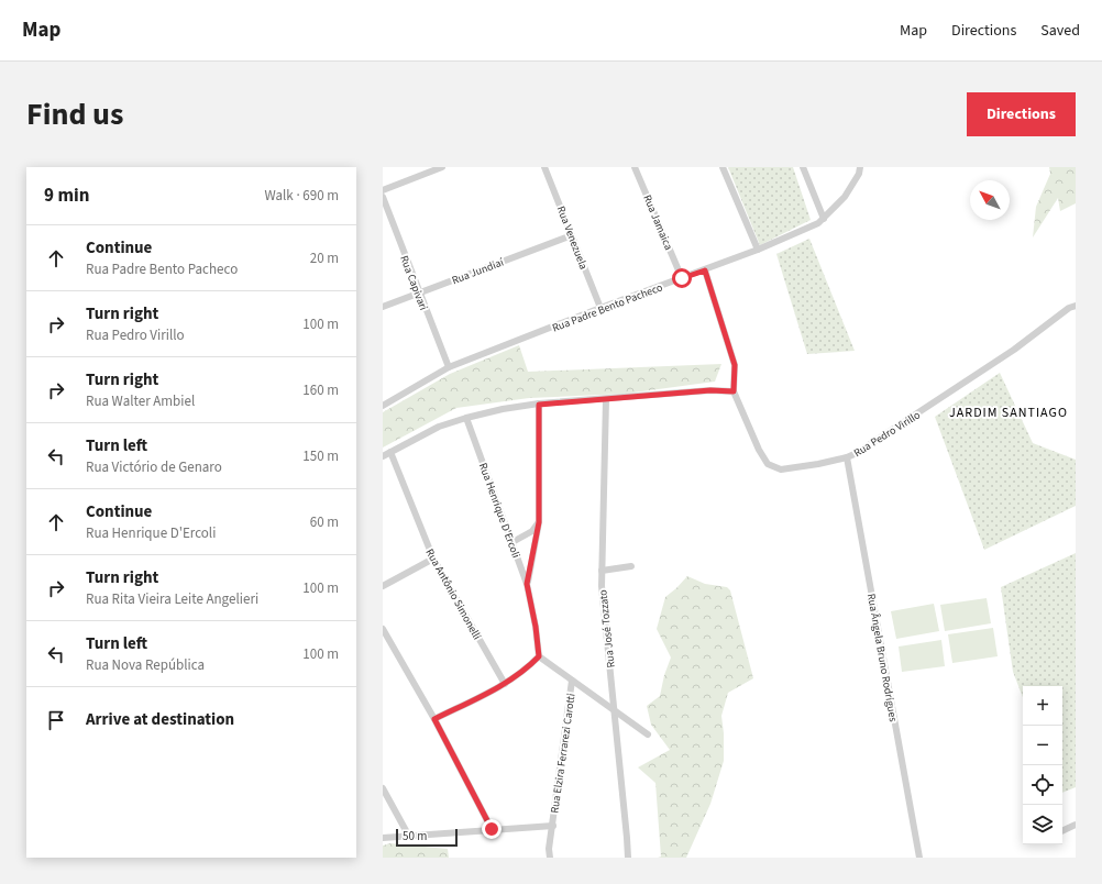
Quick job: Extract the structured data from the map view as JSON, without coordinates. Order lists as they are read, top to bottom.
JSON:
{
  "streets": {
    "street": [
      "Rua Jamaica",
      "Rua Venezuela",
      "Rua Jundiaí",
      "Rua Capivari",
      "Rua Padre Bento Pacheco",
      "Rua Pedro Virillo",
      "Rua Henrique D'Ercoli",
      "Rua Antônio Simonelli",
      "Rua José Tozzato",
      "Rua Ângela Bruno Rodrigues",
      "Rua Elzira Ferrarezi Carotti"
    ]
  },
  "crossings": [
    ["Rua Jamaica", "Rua Padre Bento Pacheco"],
    ["Rua Venezuela", "Rua Jundiaí"],
    ["Rua Venezuela", "Rua Padre Bento Pacheco"],
    ["Rua Jundiaí", "Rua Capivari"],
    ["Rua Capivari", "Rua Padre Bento Pacheco"],
    ["Rua Padre Bento Pacheco", "Rua Pedro Virillo"],
    ["Rua Pedro Virillo", "Rua Ângela Bruno Rodrigues"]
  ],
  "districts": ["JARDIM SANTIAGO"],
  "scale_bar": "50 m",
  "north": "top left",
  "page": {
    "header": "Map",
    "nav": ["Map", "Directions", "Saved"],
    "title": "Find us",
    "buttons": "Directions",
    "heading": ["9 min", "Walk · 690 m"],
    "list": [
      ["Continue", "Rua Padre Bento Pacheco", "20 m"],
      ["Turn right", "Rua Pedro Virillo", "100 m"],
      ["Turn right", "Rua Walter Ambiel", "160 m"],
      ["Turn left", "Rua Victório de Genaro", "150 m"],
      ["Continue", "Rua Henrique D'Ercoli", "60 m"],
      ["Turn right", "Rua Rita Vieira Leite Angelieri", "100 m"],
      ["Turn left", "Rua Nova República", "100 m"],
      "Arrive at destination"
    ],
    "map_buttons": ["+", "−"],
    "scale": "50 m"
  }
}
